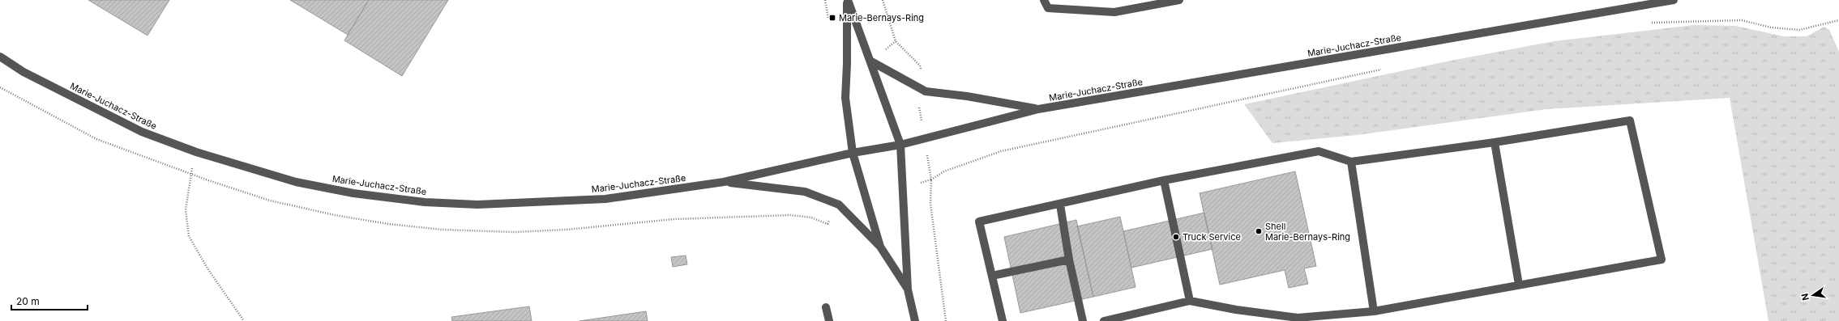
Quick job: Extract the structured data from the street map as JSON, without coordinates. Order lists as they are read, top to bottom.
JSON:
{
  "streets": {
    "street": ["Marie-Juchacz-Straße"]
  },
  "places": {
    "transit": ["Marie-Bernays-Ring"],
    "other": ["Shell Marie-Bernays-Ring", "Truck Service"]
  },
  "scale_bar": "20 m",
  "north": "left"
}
